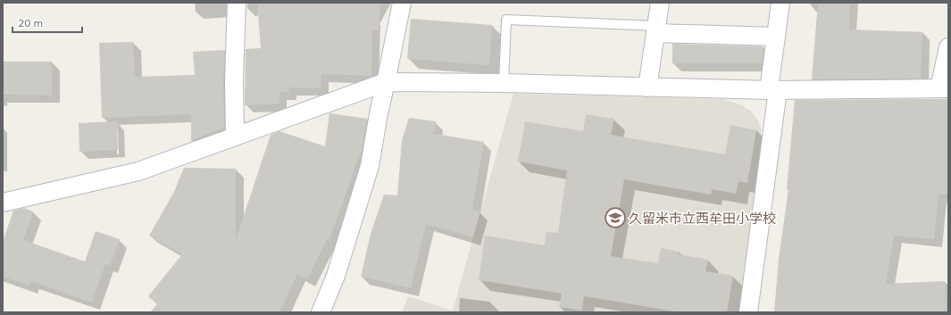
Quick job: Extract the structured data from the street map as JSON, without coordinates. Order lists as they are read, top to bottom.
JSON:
{
  "places": {
    "school or university": ["久留米市立西牟田小学校"]
  },
  "scale_bar": "20 m"
}
